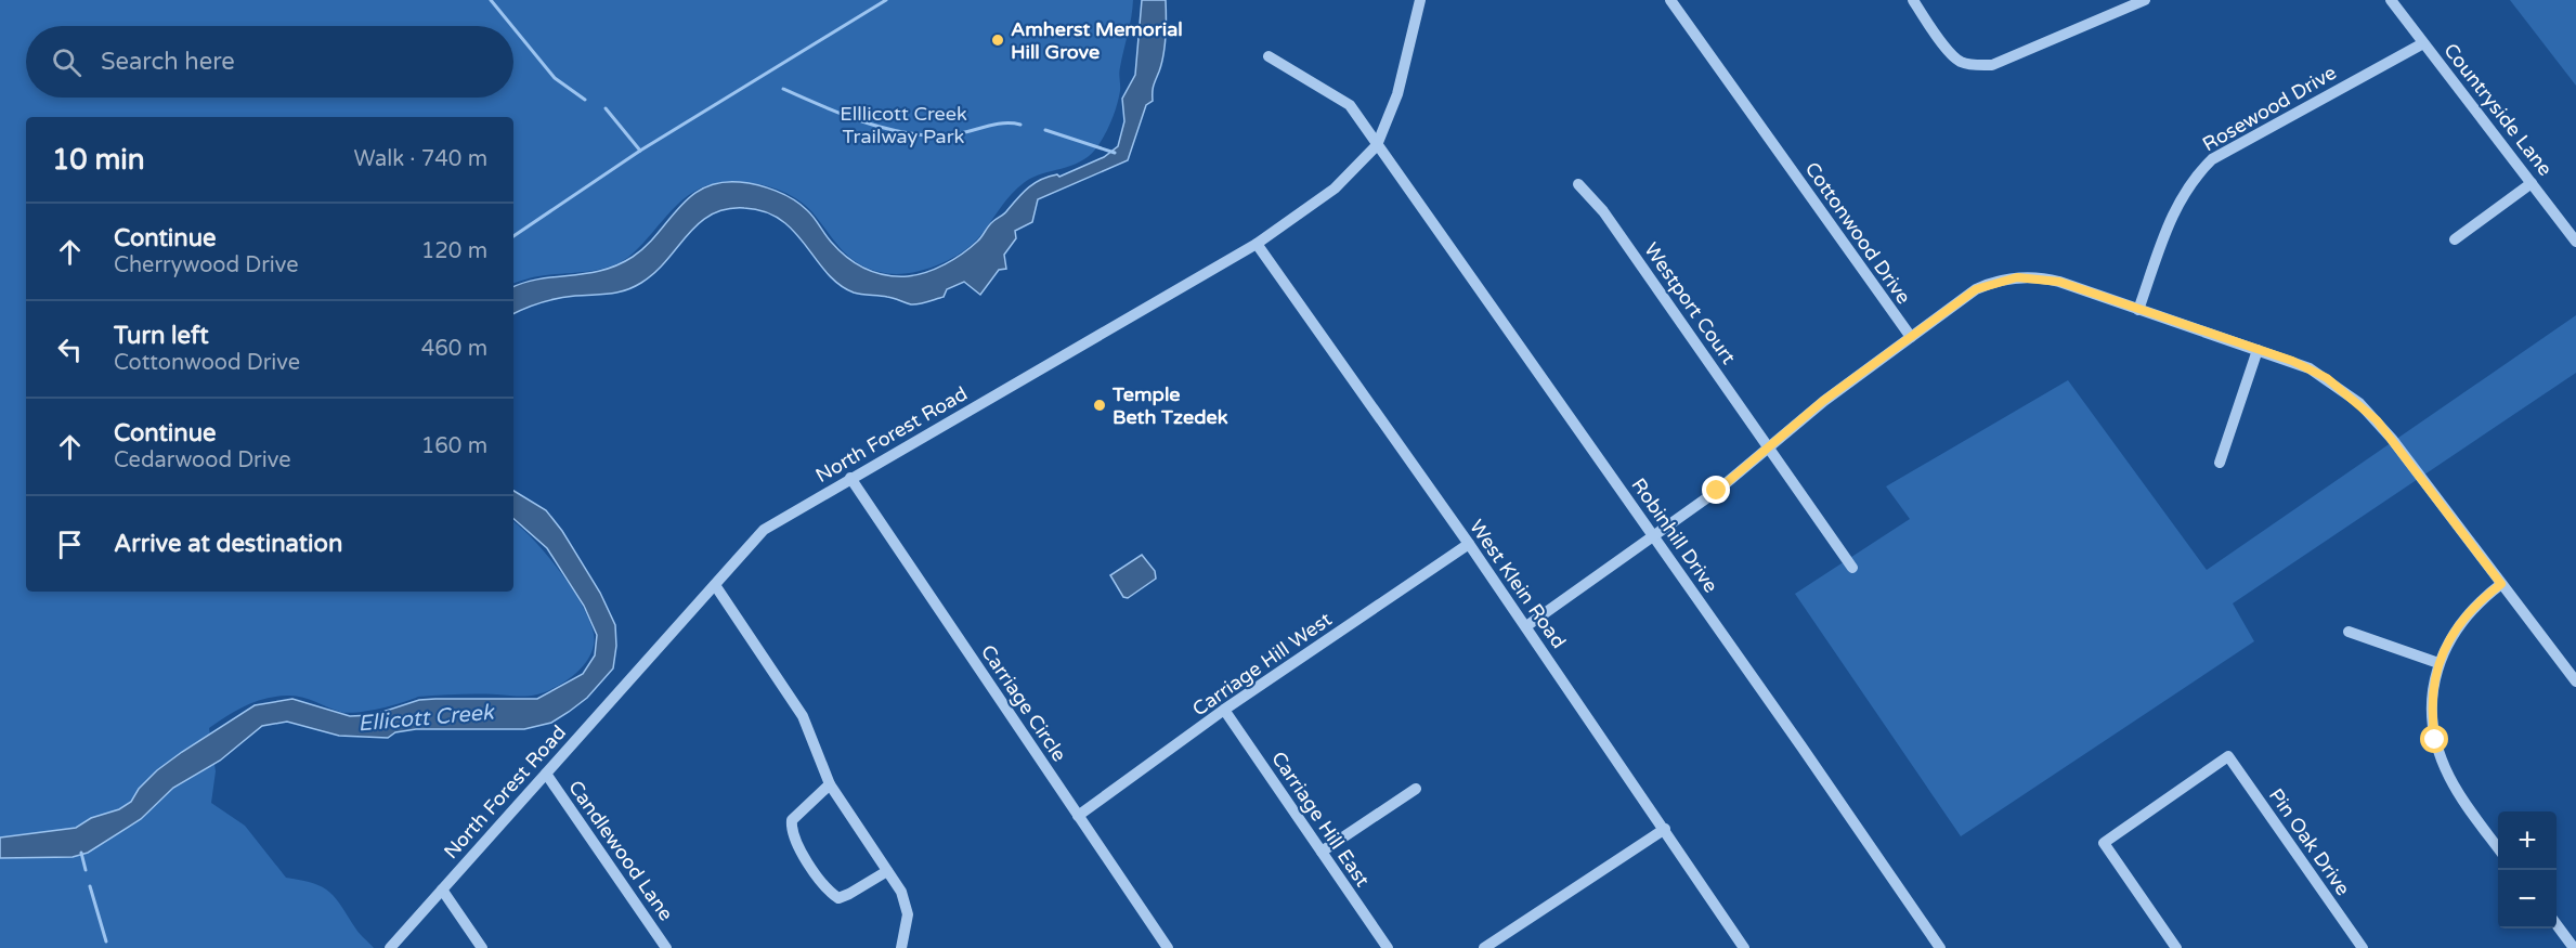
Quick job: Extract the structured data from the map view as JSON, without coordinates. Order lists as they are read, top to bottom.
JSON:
{
  "streets": {
    "street": [
      "Rosewood Drive",
      "Countryside Lane",
      "Cottonwood Drive",
      "Westport Court",
      "North Forest Road",
      "Robinhill Drive",
      "West Klein Road",
      "Carriage Hill West",
      "Carriage Circle",
      "Carriage Hill East",
      "Pin Oak Drive",
      "Candlewood Lane"
    ]
  },
  "crossings": [
    ["Rosewood Drive", "Countryside Lane"],
    ["North Forest Road", "Robinhill Drive"],
    ["North Forest Road", "West Klein Road"],
    ["North Forest Road", "Carriage Circle"],
    ["North Forest Road", "Candlewood Lane"],
    ["West Klein Road", "Carriage Hill West"],
    ["Carriage Hill West", "Carriage Circle"],
    ["Carriage Hill West", "Carriage Hill East"]
  ],
  "water": ["Ellicott Creek"],
  "parks": ["Elllicott Creek Trailway Park"],
  "places": ["Amherst Memorial Hill Grove", "Temple Beth Tzedek"],
  "page": {
    "search": "Search here",
    "heading": ["10 min", "Walk · 740 m"],
    "list": [
      ["Continue", "Cherrywood Drive", "120 m"],
      ["Turn left", "Cottonwood Drive", "460 m"],
      ["Continue", "Cedarwood Drive", "160 m"],
      "Arrive at destination"
    ],
    "map_buttons": ["+", "−"]
  }
}
